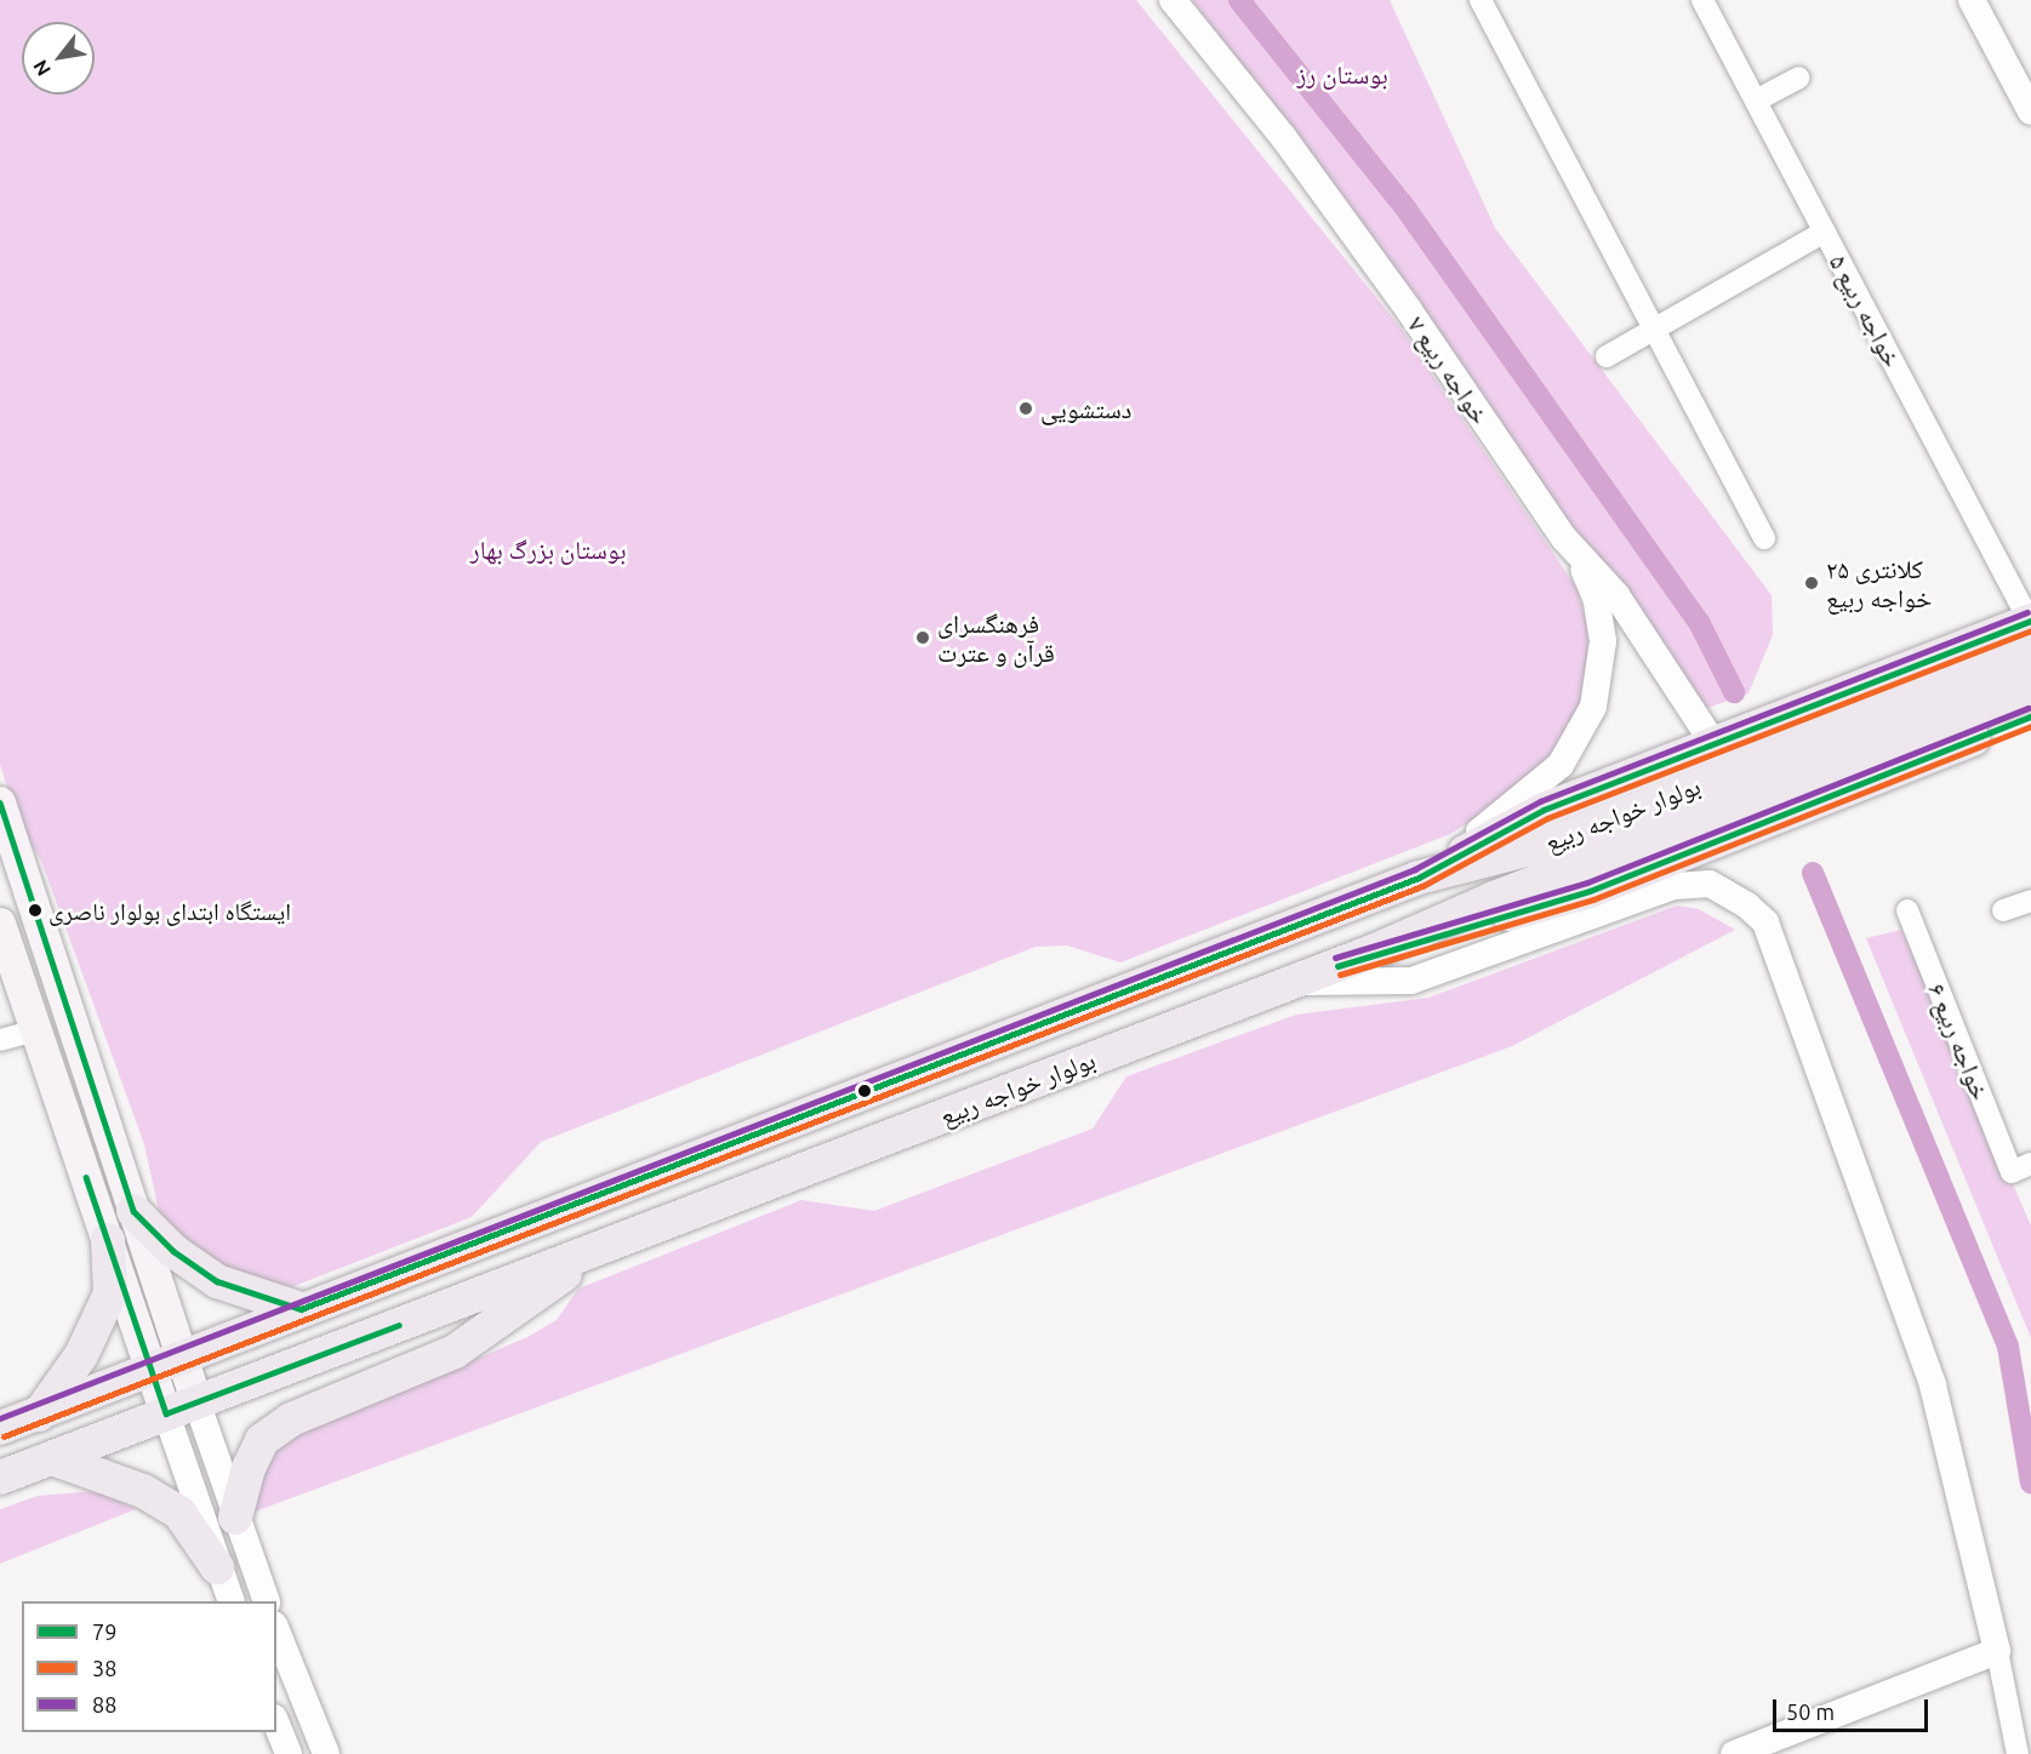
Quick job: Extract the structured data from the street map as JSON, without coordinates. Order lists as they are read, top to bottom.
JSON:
{
  "streets": {
    "main road": ["بولوار خواجه ربیع"],
    "street": ["خواجه ربیع ۵", "خواجه ربیع ۷", "خواجه ربیع ۶"]
  },
  "parks": ["بوستان رز", "بوستان بزرگ بهار"],
  "places": [
    "دستشویی",
    "کلانتری ٢۵ خواجه ربیع",
    "فرهنگسرای قرآن و عترت",
    "ایستگاه ابتدای بولوار ناصری"
  ],
  "lines": ["transit line 88", "transit line 79", "transit line 38"],
  "legend": ["79", "38", "88"],
  "scale_bar": "50 m",
  "north": "bottom left"
}
